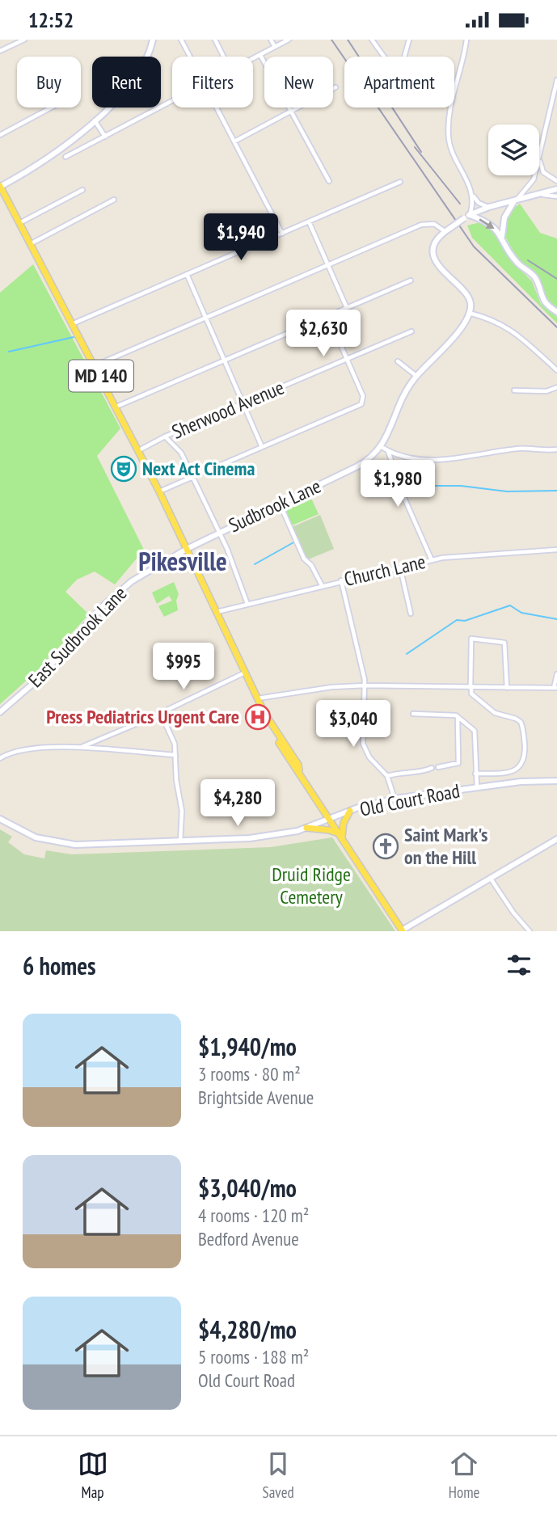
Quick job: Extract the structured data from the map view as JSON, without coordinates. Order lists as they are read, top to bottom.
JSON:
{
  "streets": {
    "main road": ["MD 140"],
    "street": [
      "Sherwood Avenue",
      "Sudbrook Lane",
      "Church Lane",
      "East Sudbrook Lane",
      "Old Court Road"
    ]
  },
  "crossings": [
    ["MD 140", "Sherwood Avenue"],
    ["MD 140", "Sudbrook Lane"],
    ["MD 140", "Church Lane"],
    ["MD 140", "East Sudbrook Lane"],
    ["MD 140", "Old Court Road"],
    ["Sudbrook Lane", "East Sudbrook Lane"]
  ],
  "districts": ["Pikesville"],
  "parks": ["Druid Ridge Cemetery"],
  "places": {
    "theatre": ["Next Act Cinema"],
    "hospital": ["Press Pediatrics Urgent Care"],
    "church": ["Saint Mark's on the Hill"]
  },
  "page": {
    "status": "12:52",
    "chip": [
      "Buy",
      "Rent",
      "Filters",
      "New",
      "Apartment"
    ],
    "price": [
      "$1,940",
      "$2,630",
      "$1,980",
      "$995",
      "$3,040",
      "$4,280"
    ],
    "heading": "6 homes",
    "list": [
      {
        "name": "$1,940/mo",
        "note": "3 rooms · 80 m² · Brightside Avenue"
      },
      {
        "name": "$3,040/mo",
        "note": "4 rooms · 120 m² · Bedford Avenue"
      },
      {
        "name": "$4,280/mo",
        "note": "5 rooms · 188 m² · Old Court Road"
      }
    ],
    "tabs": ["Map", "Saved", "Home"]
  }
}
